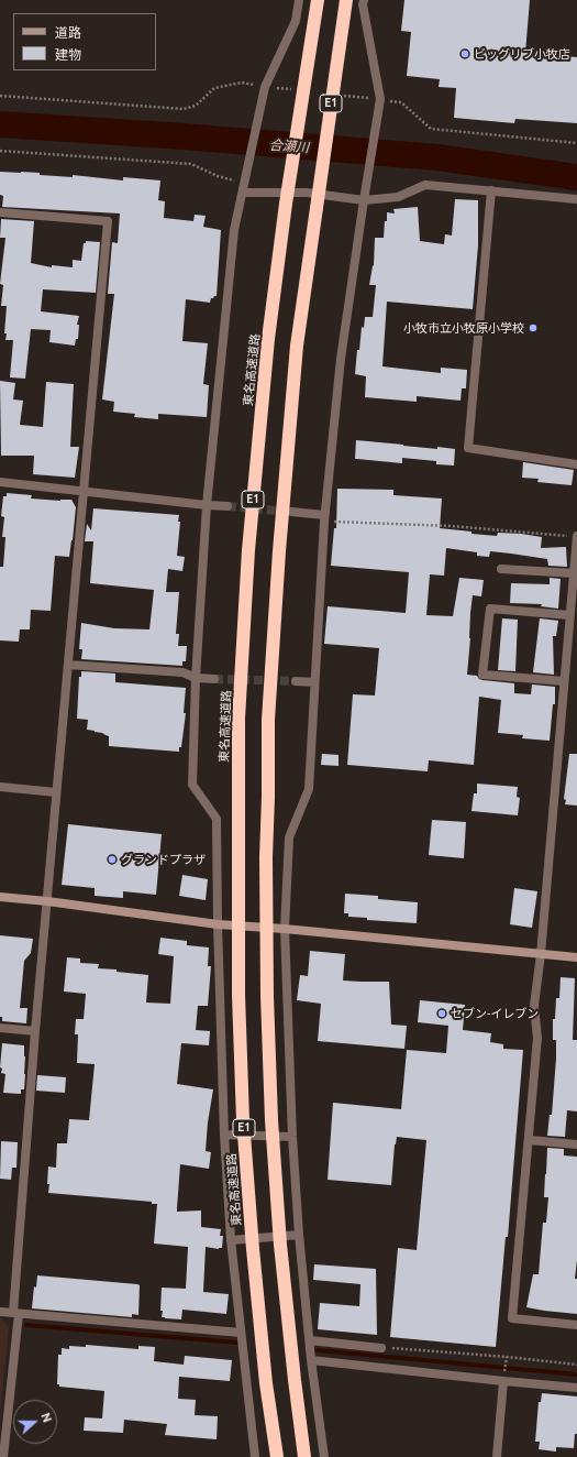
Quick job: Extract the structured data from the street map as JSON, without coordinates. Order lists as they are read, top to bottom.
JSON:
{
  "streets": {
    "highway": ["E1", "東名高速道路"]
  },
  "water": ["合瀬川"],
  "places": [
    "ビッグリブ小牧店",
    "小牧市立小牧原小学校",
    "グランドプラザ",
    "セブン-イレブン"
  ],
  "legend": ["道路", "建物"],
  "north": "right"
}
